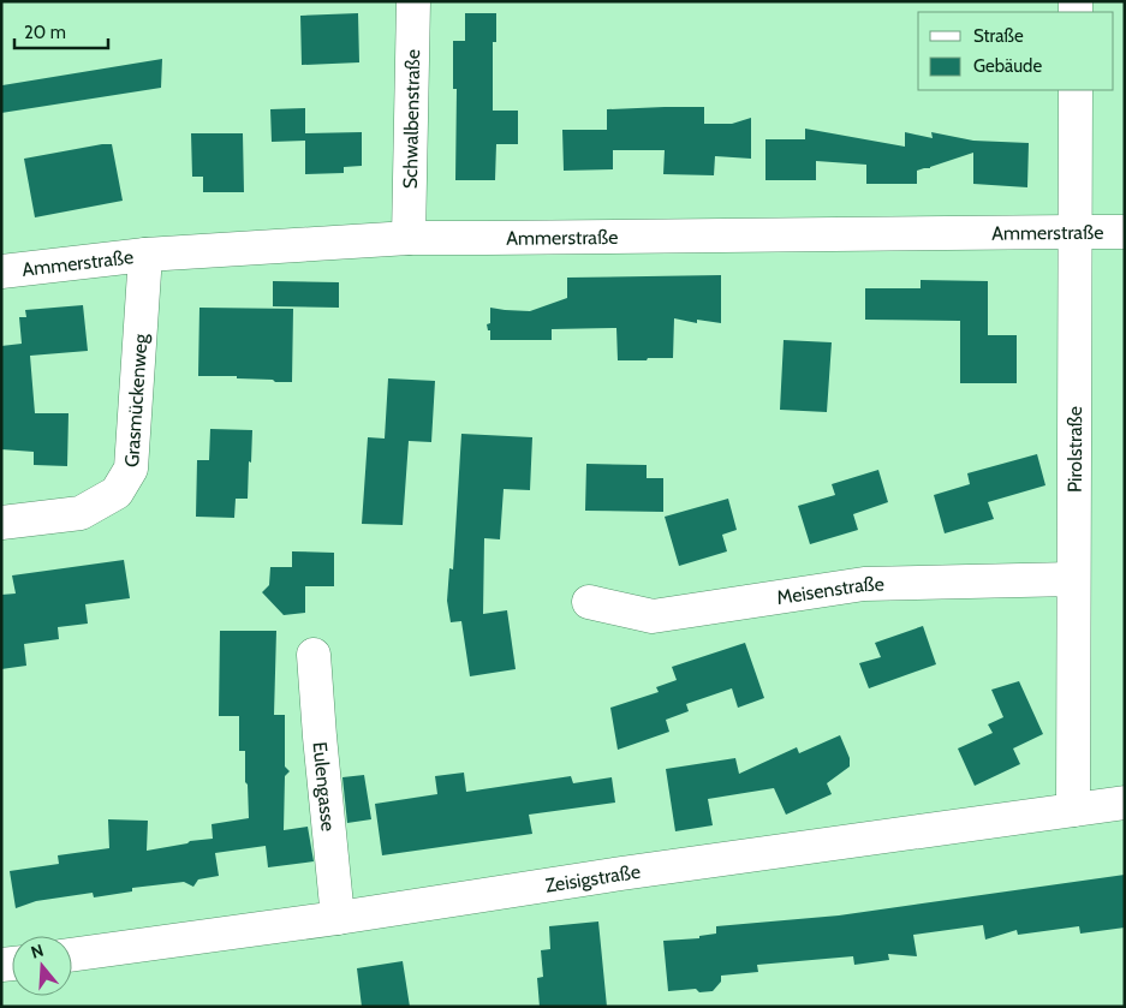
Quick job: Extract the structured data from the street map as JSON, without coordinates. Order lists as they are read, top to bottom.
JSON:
{
  "streets": {
    "street": [
      "Schwalbenstraße",
      "Ammerstraße",
      "Grasmückenweg",
      "Pirolstraße",
      "Meisenstraße",
      "Eulengasse",
      "Zeisigstraße"
    ]
  },
  "crossings": [
    ["Schwalbenstraße", "Ammerstraße"],
    ["Ammerstraße", "Grasmückenweg"],
    ["Ammerstraße", "Pirolstraße"],
    ["Pirolstraße", "Meisenstraße"],
    ["Pirolstraße", "Zeisigstraße"],
    ["Eulengasse", "Zeisigstraße"]
  ],
  "legend": ["Straße", "Gebäude"],
  "scale_bar": "20 m",
  "north": "top"
}
